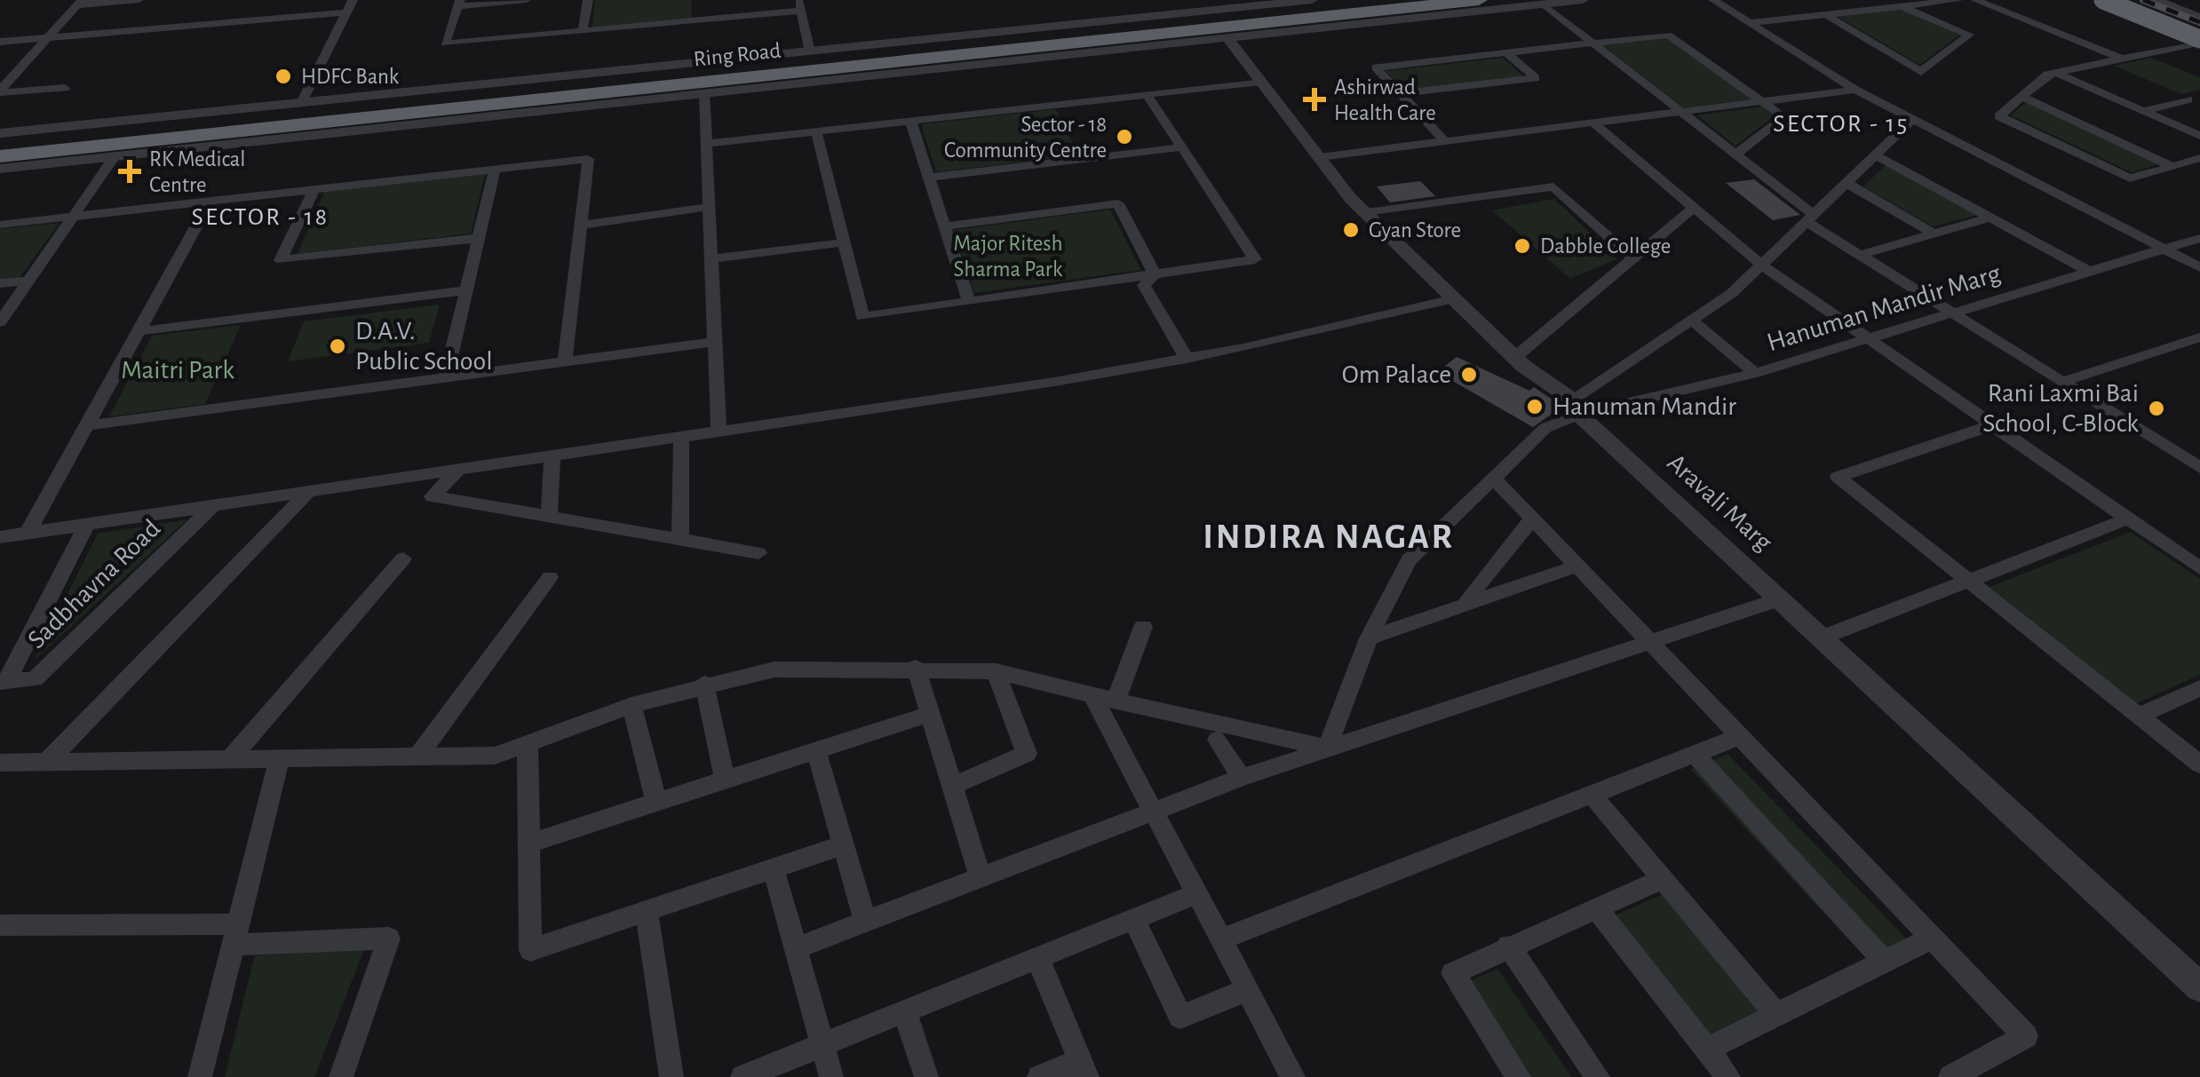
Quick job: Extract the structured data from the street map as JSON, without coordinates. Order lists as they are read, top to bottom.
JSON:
{
  "streets": {
    "highway": ["Ring Road"],
    "street": ["Hanuman Mandir Marg", "Aravali Marg", "Sadbhavna Road"]
  },
  "crossings": [
    ["Hanuman Mandir Marg", "Aravali Marg"]
  ],
  "districts": ["SECTOR - 15", "SECTOR - 18", "INDIRA NAGAR"],
  "parks": ["Major Ritesh Sharma Park", "Maitri Park"],
  "places": {
    "other": [
      "HDFC Bank",
      "Sector - 18 Community Centre",
      "Gyan Store",
      "Dabble College",
      "D.A.V. Public School",
      "Om Palace",
      "Hanuman Mandir",
      "Rani Laxmi Bai School, C-Block"
    ],
    "health": ["Ashirwad Health Care", "RK Medical Centre"]
  }
}
